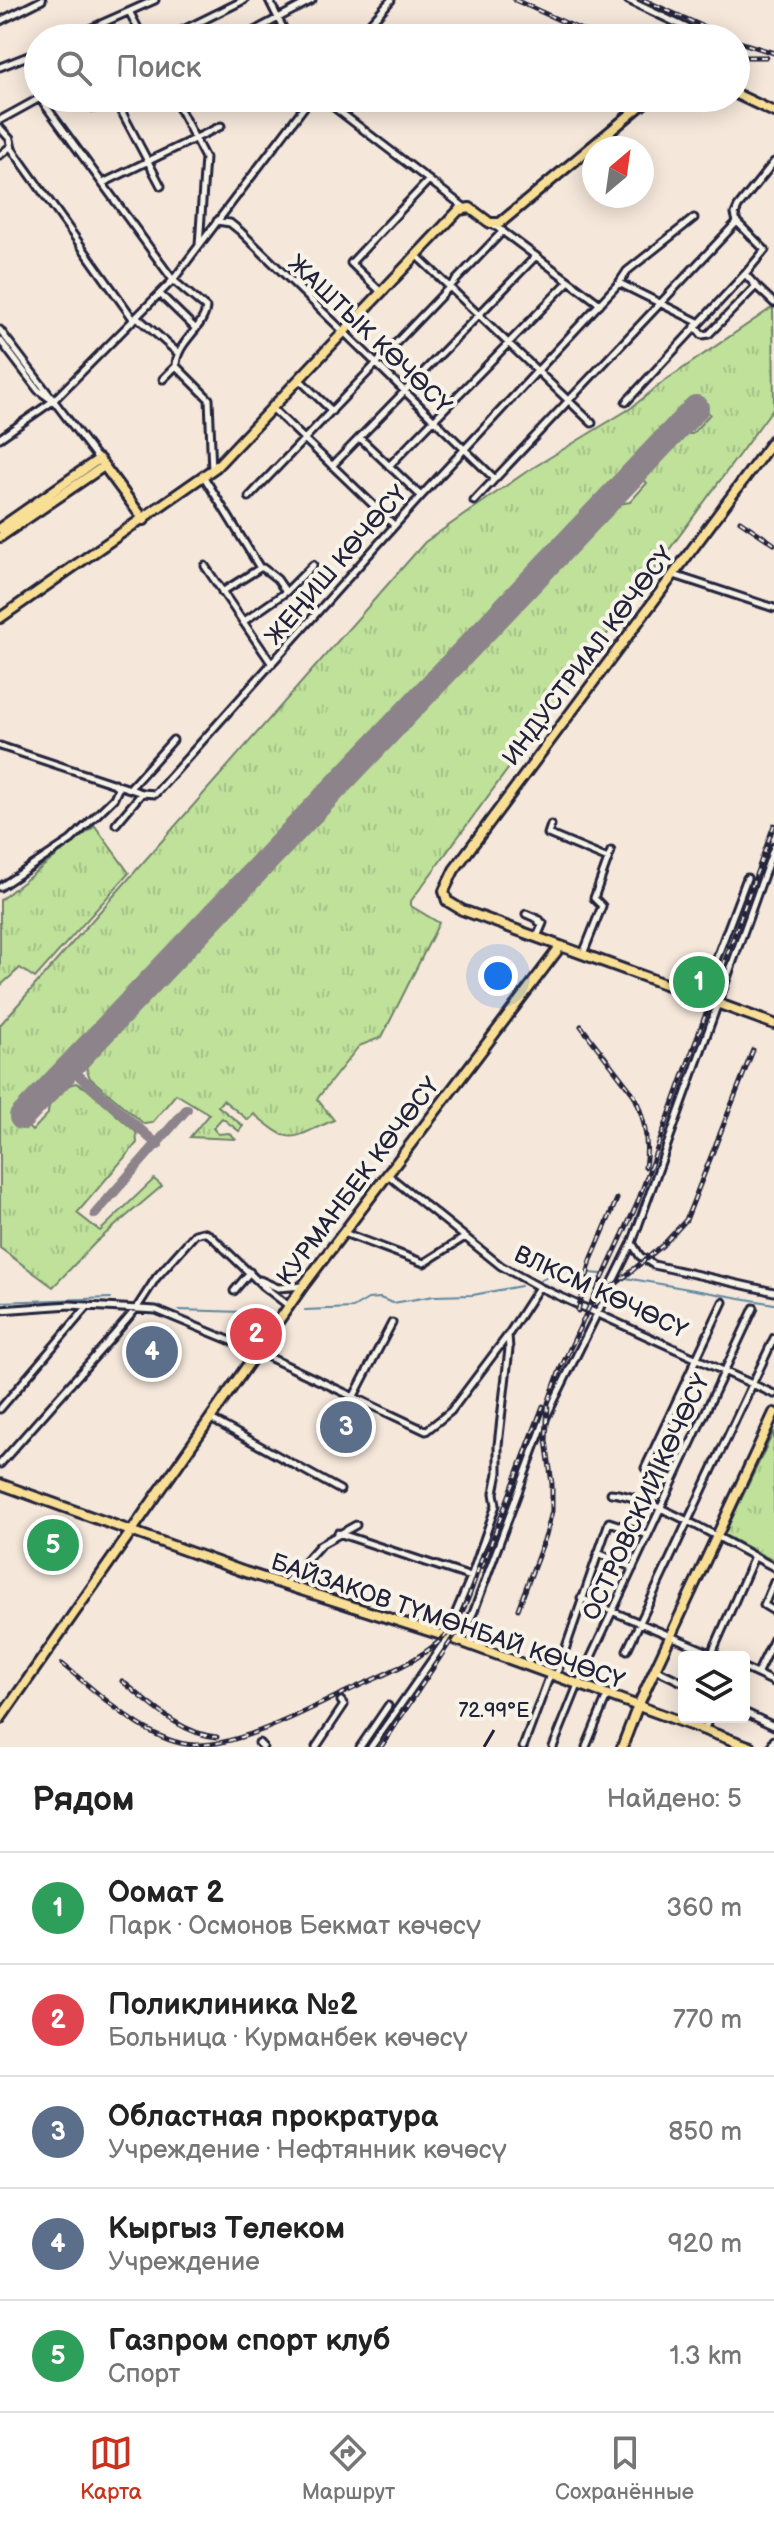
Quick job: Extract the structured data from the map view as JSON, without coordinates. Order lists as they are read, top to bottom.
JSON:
{
  "streets": {
    "main road": ["ИНДУСТРИАЛ КӨЧӨСҮ", "КУРМАНБЕК КӨЧӨСҮ", "БАЙЗАКОВ ТҮМӨНБАЙ КӨЧӨСҮ"],
    "street": [
      "ЖАШТЫК КӨЧӨСҮ",
      "ЖЕҢИШ КӨЧӨСҮ",
      "ВЛКСМ КӨЧӨСҮ",
      "ОСТРОВСКИЙ КӨЧӨСҮ"
    ]
  },
  "crossings": [
    ["ЖАШТЫК КӨЧӨСҮ", "ЖЕҢИШ КӨЧӨСҮ"],
    ["КУРМАНБЕК КӨЧӨСҮ", "ВЛКСМ КӨЧӨСҮ"],
    ["КУРМАНБЕК КӨЧӨСҮ", "БАЙЗАКОВ ТҮМӨНБАЙ КӨЧӨСҮ"],
    ["ВЛКСМ КӨЧӨСҮ", "ОСТРОВСКИЙ КӨЧӨСҮ"],
    ["ОСТРОВСКИЙ КӨЧӨСҮ", "БАЙЗАКОВ ТҮМӨНБАЙ КӨЧӨСҮ"]
  ],
  "north": "top right",
  "page": {
    "search": "Поиск",
    "pins": [
      "1",
      "2",
      "4",
      "3",
      "5"
    ],
    "heading": ["Рядом", "Найдено: 5"],
    "list": [
      {
        "mark": "1",
        "name": "Оомат 2",
        "note": "Парк · Осмонов Бекмат көчөсү",
        "value": "360 m"
      },
      {
        "mark": "2",
        "name": "Поликлиника №2",
        "note": "Больница · Курманбек көчөсү",
        "value": "770 m"
      },
      {
        "mark": "3",
        "name": "Областная прократура",
        "note": "Учреждение · Нефтянник көчөсү",
        "value": "850 m"
      },
      {
        "mark": "4",
        "name": "Кыргыз Телеком",
        "note": "Учреждение",
        "value": "920 m"
      },
      {
        "mark": "5",
        "name": "Газпром спорт клуб",
        "note": "Спорт",
        "value": "1.3 km"
      }
    ],
    "nav": ["Карта", "Маршрут", "Сохранённые"]
  },
  "coordinates": ["72.99°E"]
}
